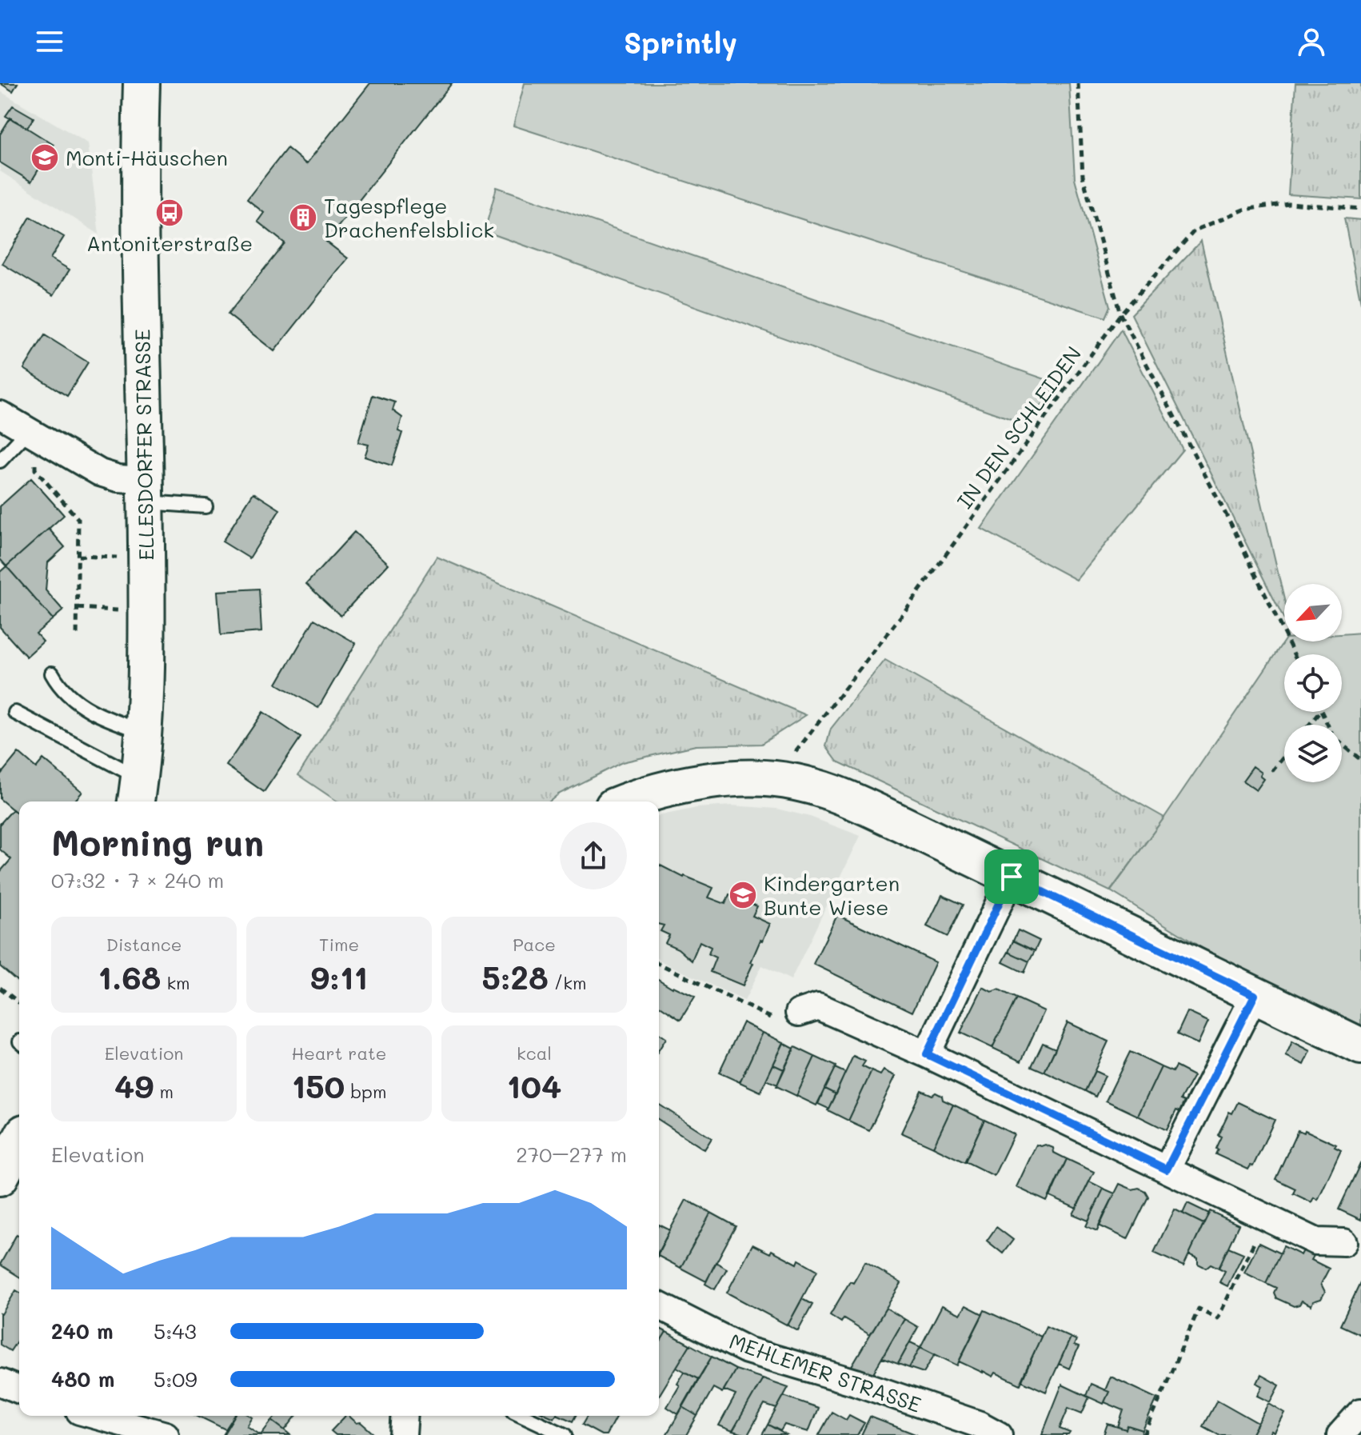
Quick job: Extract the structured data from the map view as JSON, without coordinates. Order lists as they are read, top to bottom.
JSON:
{
  "streets": {
    "street": ["ELLESDORFER STRASSE", "MEHLEMER STRASSE"],
    "path": ["IN DEN SCHLEIDEN"]
  },
  "places": {
    "school or university": ["Monti-Häuschen", "Kindergarten Bunte Wiese"],
    "bus stop": ["Antoniterstraße"],
    "building": ["Tagespflege Drachenfelsblick"]
  },
  "north": "bottom left",
  "page": {
    "header": "Sprintly",
    "heading": ["Morning run", "07:32 · 7 × 240 m"],
    "stats": [
      ["Distance", "1.68 km"],
      ["Time", "9:11"],
      ["Pace", "5:28 /km"],
      ["Elevation", "49 m"],
      ["Heart rate", "150 bpm"],
      ["kcal", "104"]
    ],
    "chart": ["Elevation", "270–277 m"],
    "list": [
      {
        "name": "240 m",
        "note": "5:43"
      },
      {
        "name": "480 m",
        "note": "5:09"
      }
    ]
  }
}
